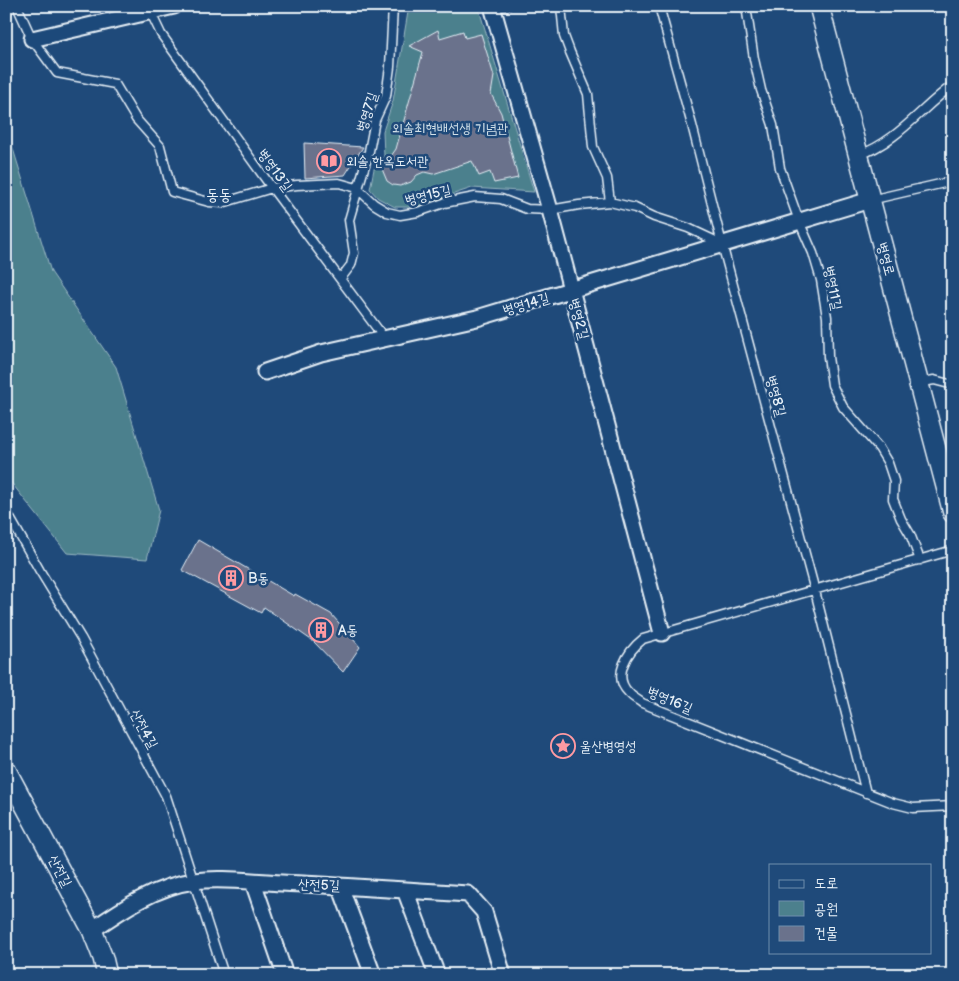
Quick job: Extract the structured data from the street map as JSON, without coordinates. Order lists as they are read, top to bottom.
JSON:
{
  "streets": {
    "street": [
      "병영로",
      "병영14길",
      "병영2길",
      "산전길",
      "산전5길"
    ],
    "lane": [
      "병영7길",
      "병영13길",
      "병영15길",
      "병영11길",
      "병영8길",
      "병영16길",
      "산전4길"
    ]
  },
  "crossings": [
    ["병영7길", "병영13길"],
    ["병영7길", "병영15길"],
    ["병영13길", "병영14길"],
    ["병영15길", "병영14길"],
    ["병영15길", "병영2길"],
    ["병영15길", "병영8길"],
    ["병영로", "병영14길"],
    ["병영11길", "병영14길"],
    ["병영11길", "병영16길"],
    ["병영14길", "병영2길"],
    ["병영14길", "병영8길"],
    ["병영2길", "병영16길"],
    ["병영8길", "병영16길"],
    ["산전4길", "산전5길"],
    ["산전길", "산전5길"]
  ],
  "districts": ["동동"],
  "parks": ["외솔최현배선생 기념관"],
  "places": {
    "library": ["외솔 한옥도서관"],
    "building": ["B동", "A동"],
    "place": ["울산병영성"]
  },
  "legend": ["도로", "공원", "건물"]
}
